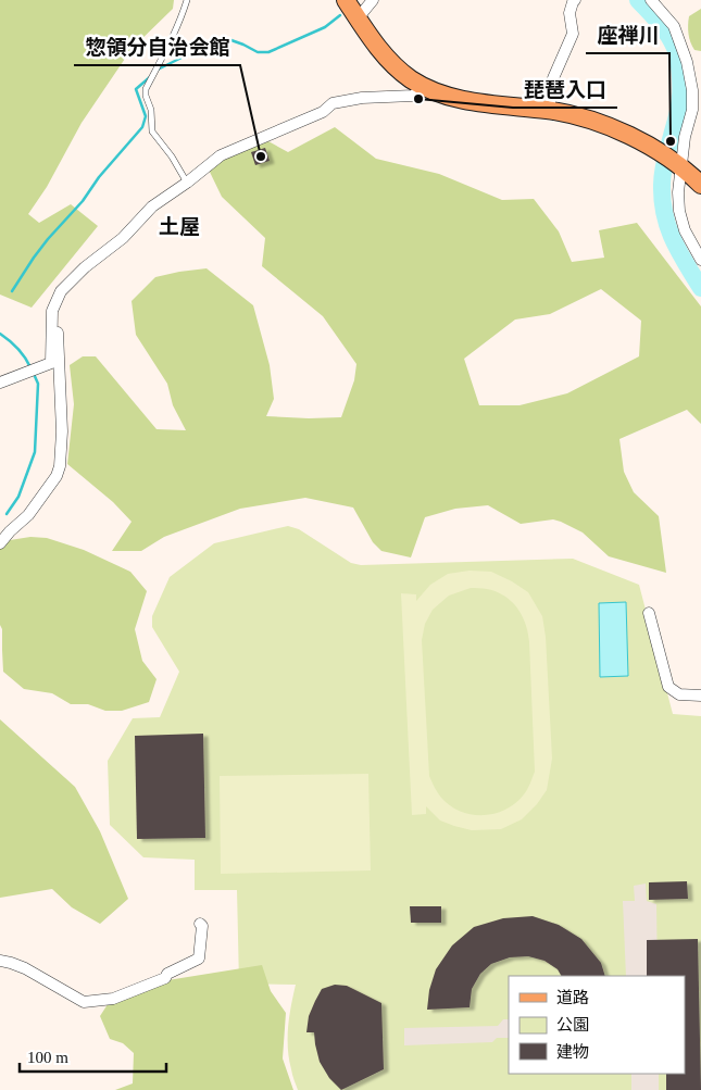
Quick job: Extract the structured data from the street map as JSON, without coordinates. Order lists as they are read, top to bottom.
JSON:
{
  "districts": ["土屋"],
  "places": ["琵琶入口", "座禅川", "惣領分自治会館"],
  "legend": ["道路", "公園", "建物"],
  "scale_bar": "100 m"
}
